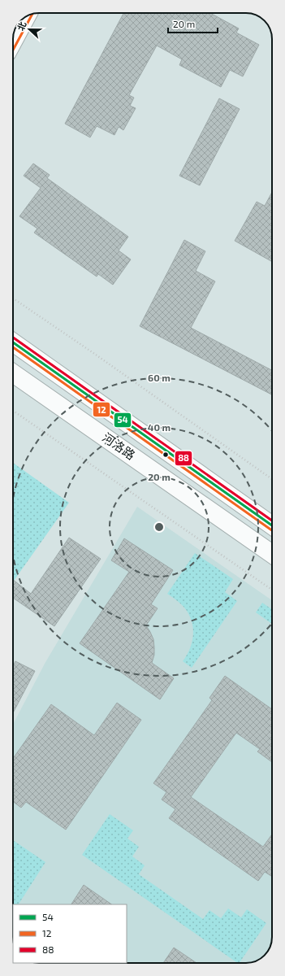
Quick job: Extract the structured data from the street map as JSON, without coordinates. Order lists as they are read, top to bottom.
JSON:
{
  "streets": {
    "main road": ["河洛路"]
  },
  "lines": ["transit line 12", "transit line 88", "transit line 54"],
  "legend": ["54", "12", "88"],
  "scale_bar": "20 m",
  "north": "left",
  "rings": ["60 m", "40 m", "20 m"]
}
